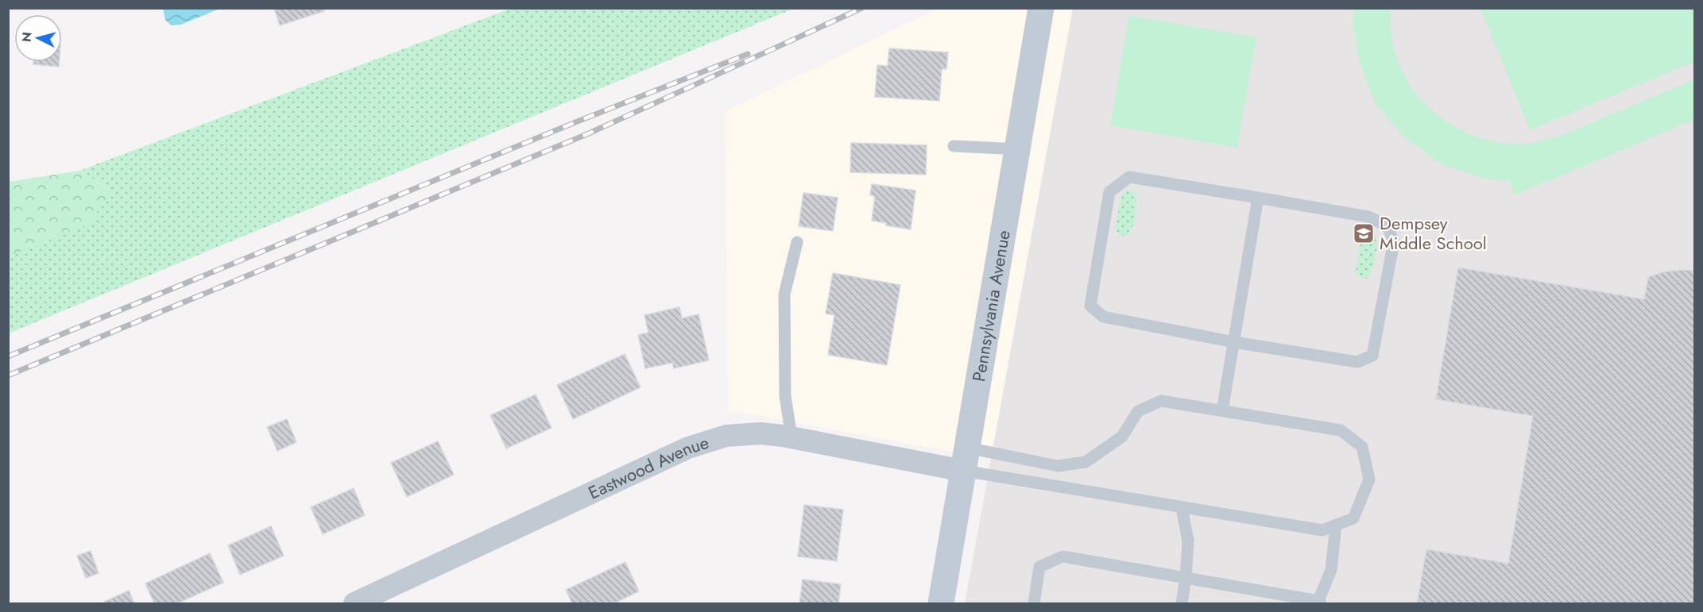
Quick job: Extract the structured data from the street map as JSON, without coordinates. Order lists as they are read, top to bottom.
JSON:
{
  "streets": {
    "street": ["Pennsylvania Avenue", "Eastwood Avenue"]
  },
  "crossings": [
    ["Pennsylvania Avenue", "Eastwood Avenue"]
  ],
  "places": {
    "school or university": ["Dempsey Middle School"]
  },
  "north": "left"
}
